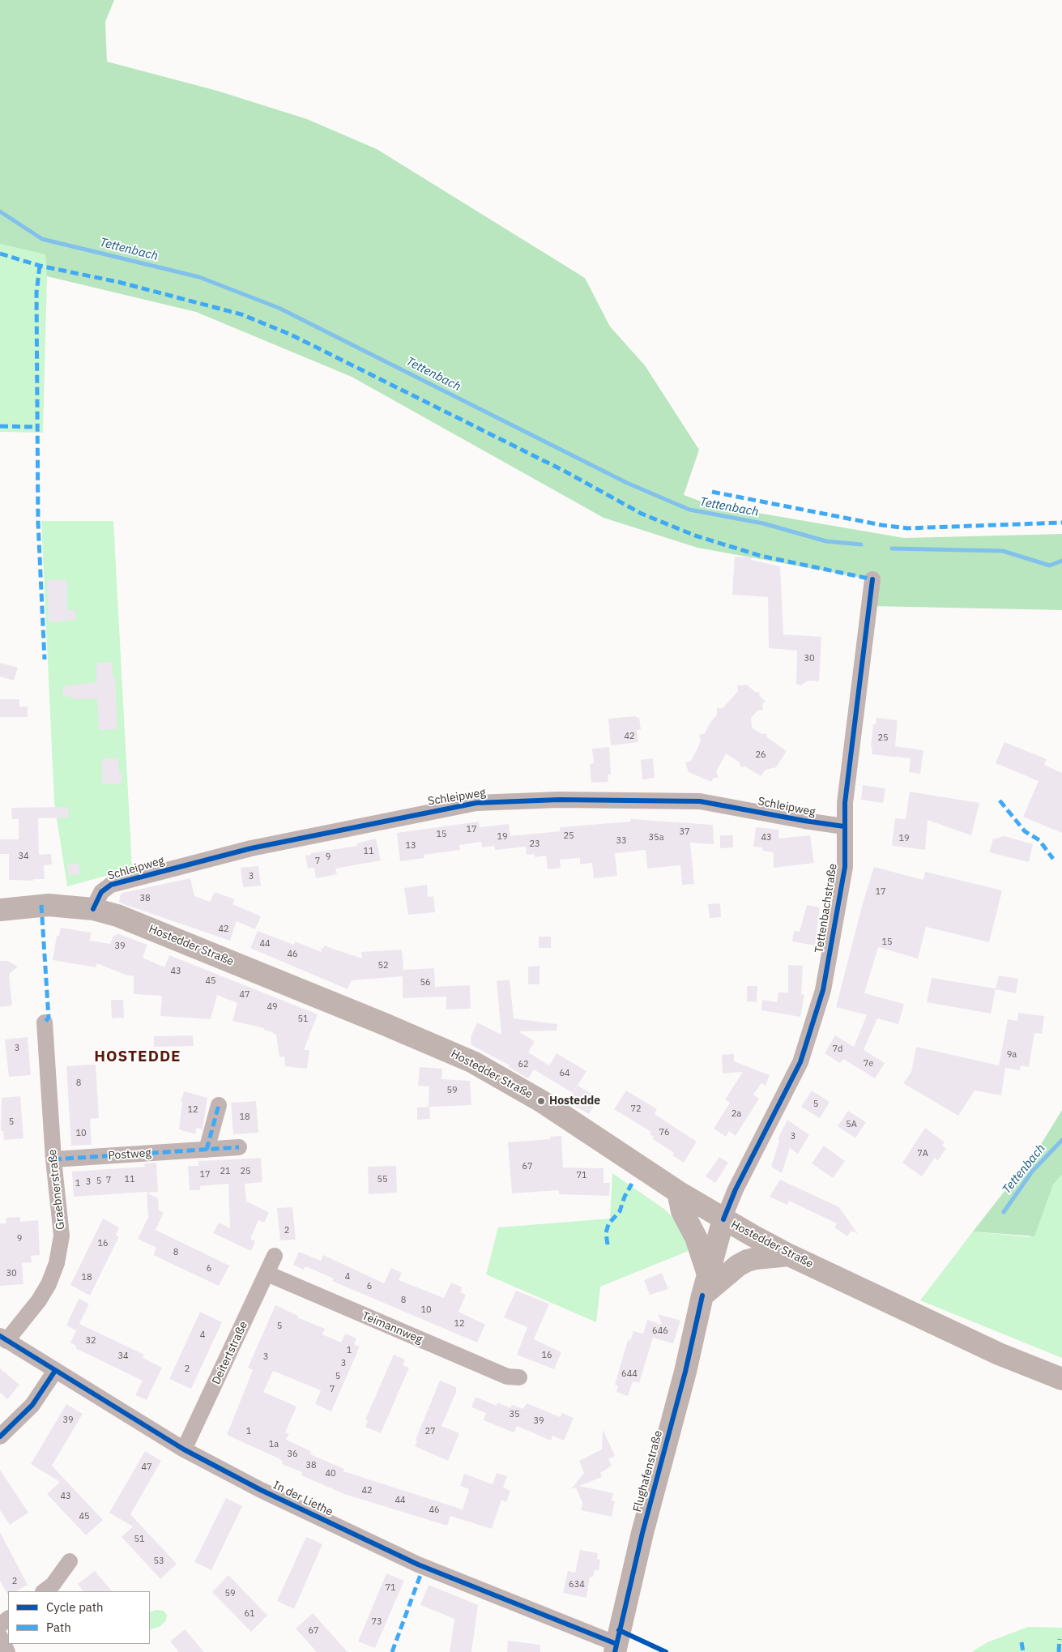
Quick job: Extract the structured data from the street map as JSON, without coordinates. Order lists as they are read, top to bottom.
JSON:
{
  "streets": {
    "main road": ["Hostedder Straße", "Flughafenstraße"],
    "street": [
      "Schleipweg",
      "Tettenbachstraße",
      "Postweg",
      "Graebnerstraße",
      "Teimannweg",
      "Deitertstraße",
      "In der Liethe"
    ]
  },
  "crossings": [
    ["Schleipweg", "Tettenbachstraße"],
    ["Schleipweg", "Hostedder Straße"],
    ["Tettenbachstraße", "Hostedder Straße"],
    ["Tettenbachstraße", "Flughafenstraße"],
    ["Hostedder Straße", "Flughafenstraße"],
    ["Postweg", "Graebnerstraße"],
    ["Graebnerstraße", "In der Liethe"],
    ["Teimannweg", "Deitertstraße"],
    ["Deitertstraße", "In der Liethe"],
    ["Flughafenstraße", "In der Liethe"]
  ],
  "districts": ["HOSTEDDE"],
  "water": ["Tettenbach"],
  "places": ["Hostedde"],
  "house_numbers": [
    "30",
    "42",
    "25",
    "26",
    "17",
    "37",
    "15",
    "25",
    "19",
    "35a",
    "43",
    "19",
    "33",
    "23",
    "13",
    "11",
    "34",
    "9",
    "7",
    "3",
    "17",
    "38",
    "42",
    "15",
    "44",
    "39",
    "46",
    "52",
    "43",
    "45",
    "56",
    "47",
    "49",
    "51",
    "3",
    "7d",
    "9a",
    "7e",
    "62",
    "64",
    "8",
    "59",
    "5",
    "72",
    "12",
    "2a",
    "18",
    "5",
    "5A",
    "76",
    "10",
    "3",
    "7A",
    "67",
    "21",
    "25",
    "17",
    "71",
    "11",
    "55",
    "7",
    "5",
    "3",
    "1",
    "2",
    "9",
    "16",
    "8",
    "6",
    "30",
    "4",
    "18",
    "6",
    "8",
    "10",
    "12",
    "5",
    "646",
    "4",
    "32",
    "1",
    "16",
    "34",
    "3",
    "3",
    "2",
    "644",
    "5",
    "7",
    "35",
    "39",
    "39",
    "1",
    "27",
    "1a",
    "36",
    "38",
    "47",
    "40",
    "42",
    "43",
    "44",
    "46",
    "45",
    "51",
    "53",
    "2",
    "634",
    "71",
    "59",
    "61",
    "73",
    "67"
  ],
  "legend": ["Cycle path", "Path"]
}
